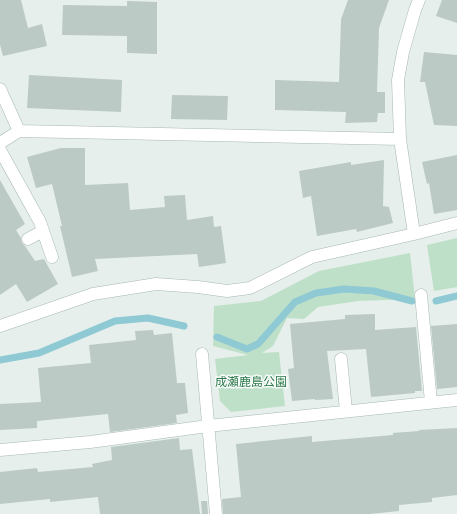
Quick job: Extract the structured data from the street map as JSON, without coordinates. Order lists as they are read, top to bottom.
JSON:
{
  "parks": ["成瀬鹿島公園"]
}
